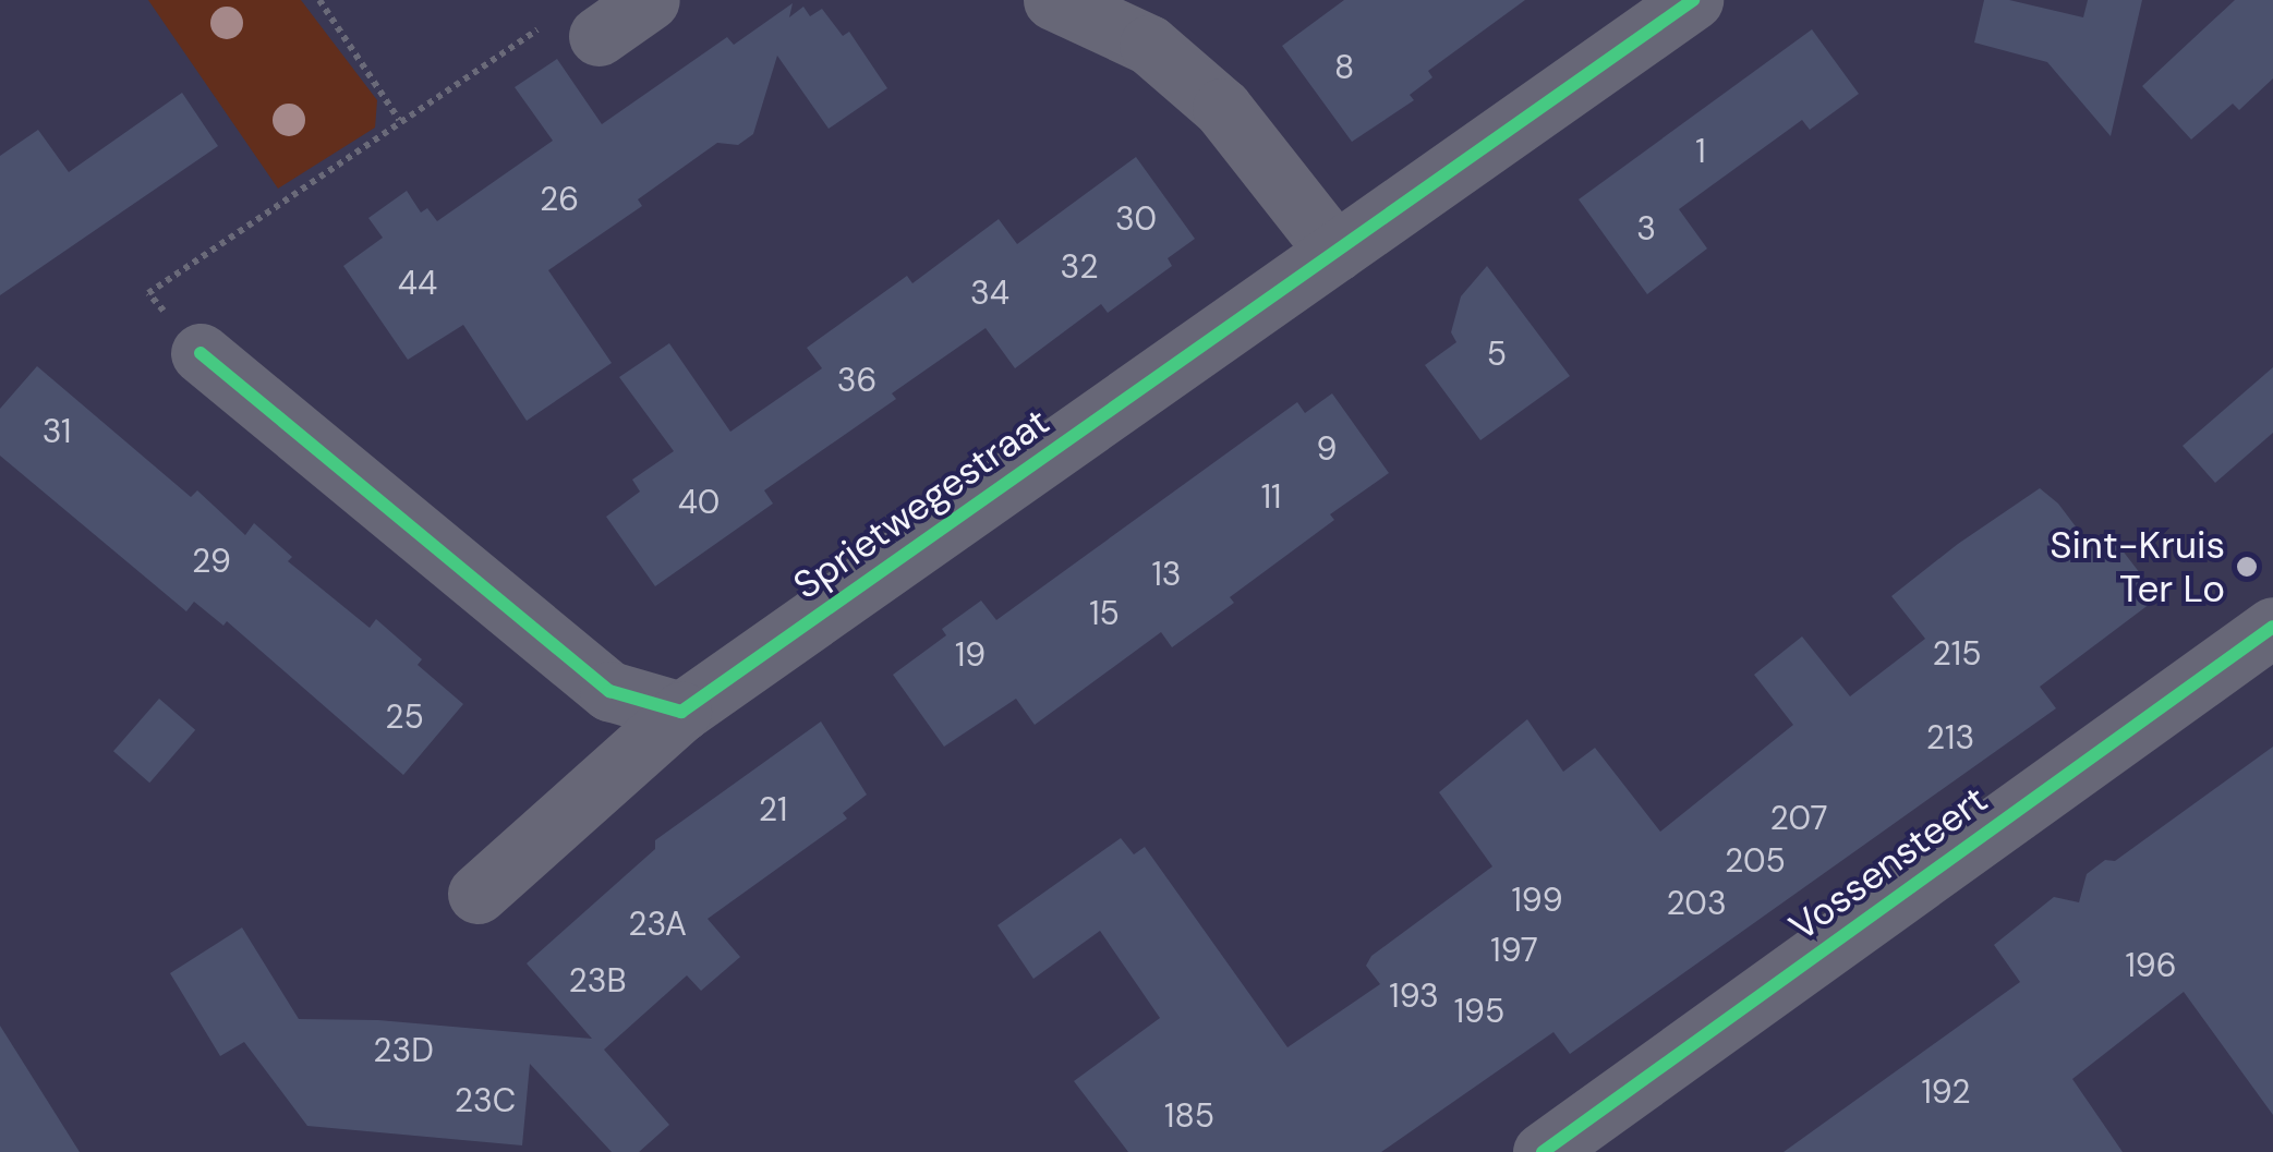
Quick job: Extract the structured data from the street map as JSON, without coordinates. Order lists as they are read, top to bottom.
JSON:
{
  "streets": {
    "street": ["Sprietwegestraat", "Vossensteert"]
  },
  "places": ["Sint-Kruis Ter Lo"],
  "house_numbers": [
    "8",
    "1",
    "26",
    "30",
    "3",
    "32",
    "44",
    "34",
    "5",
    "36",
    "31",
    "9",
    "11",
    "40",
    "29",
    "13",
    "15",
    "215",
    "19",
    "25",
    "213",
    "21",
    "207",
    "205",
    "199",
    "203",
    "23A",
    "197",
    "196",
    "23B",
    "193",
    "195",
    "23D",
    "192",
    "23C",
    "185"
  ]
}
